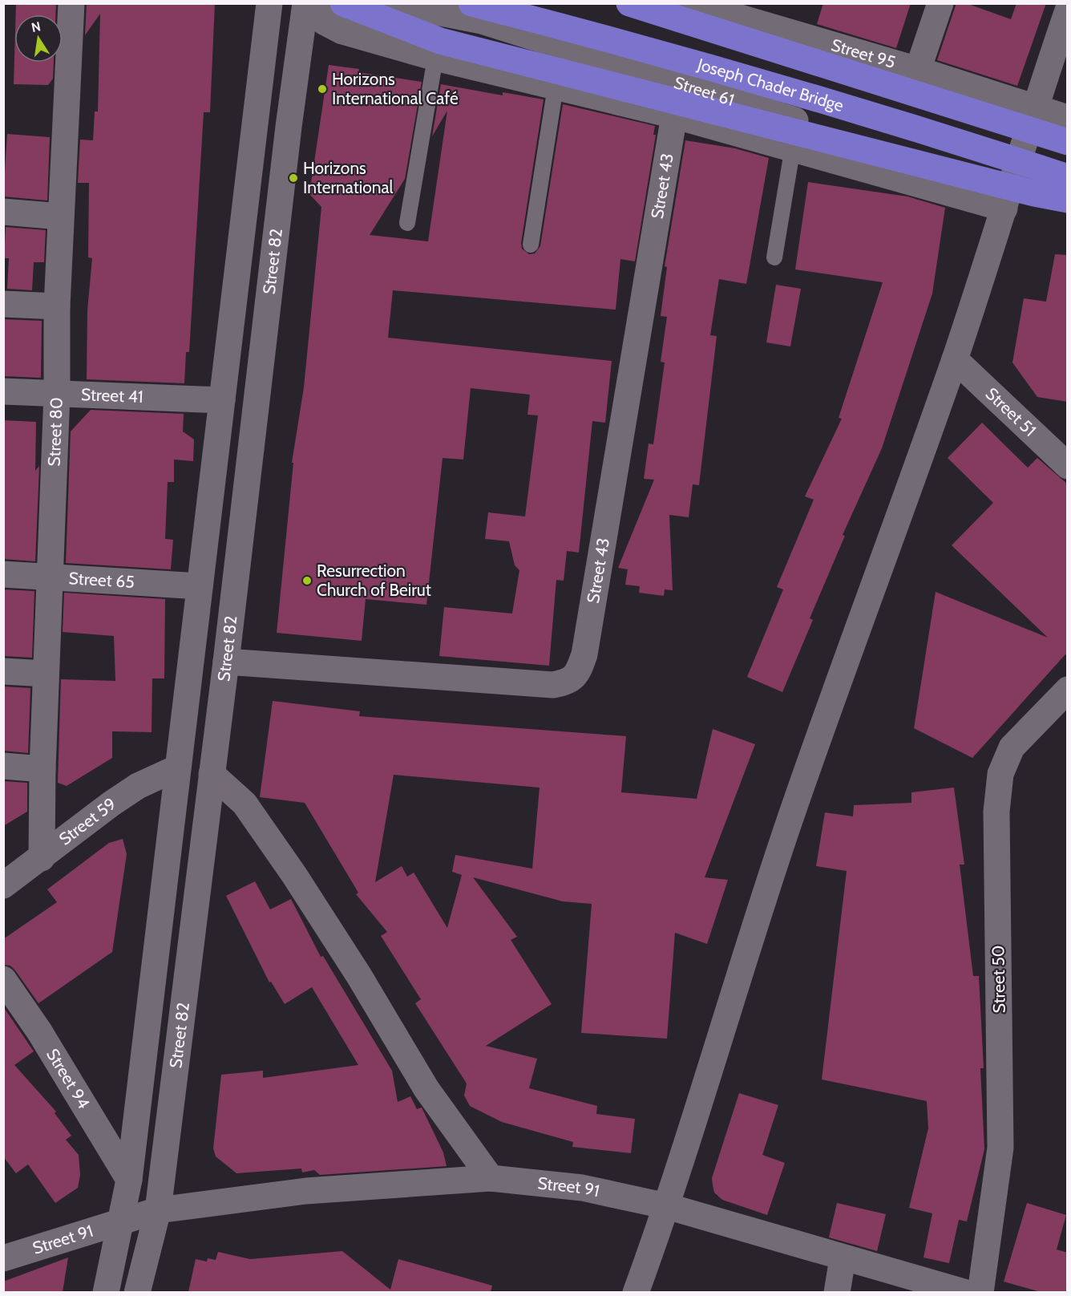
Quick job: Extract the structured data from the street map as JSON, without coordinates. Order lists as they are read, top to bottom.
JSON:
{
  "streets": {
    "highway": ["Joseph Chader Bridge"],
    "street": [
      "Street 95",
      "Street 61",
      "Street 43",
      "Street 82",
      "Street 41",
      "Street 51",
      "Street 80",
      "Street 65",
      "Street 59",
      "Street 50",
      "Street 94",
      "Street 91"
    ]
  },
  "crossings": [
    ["Street 43", "Street 82"],
    ["Street 82", "Street 41"],
    ["Street 82", "Street 65"],
    ["Street 82", "Street 59"],
    ["Street 82", "Street 94"],
    ["Street 82", "Street 91"],
    ["Street 41", "Street 80"],
    ["Street 80", "Street 65"],
    ["Street 80", "Street 59"]
  ],
  "places": ["Horizons International Café", "Horizons International", "Resurrection Church of Beirut"],
  "north": "top"
}
